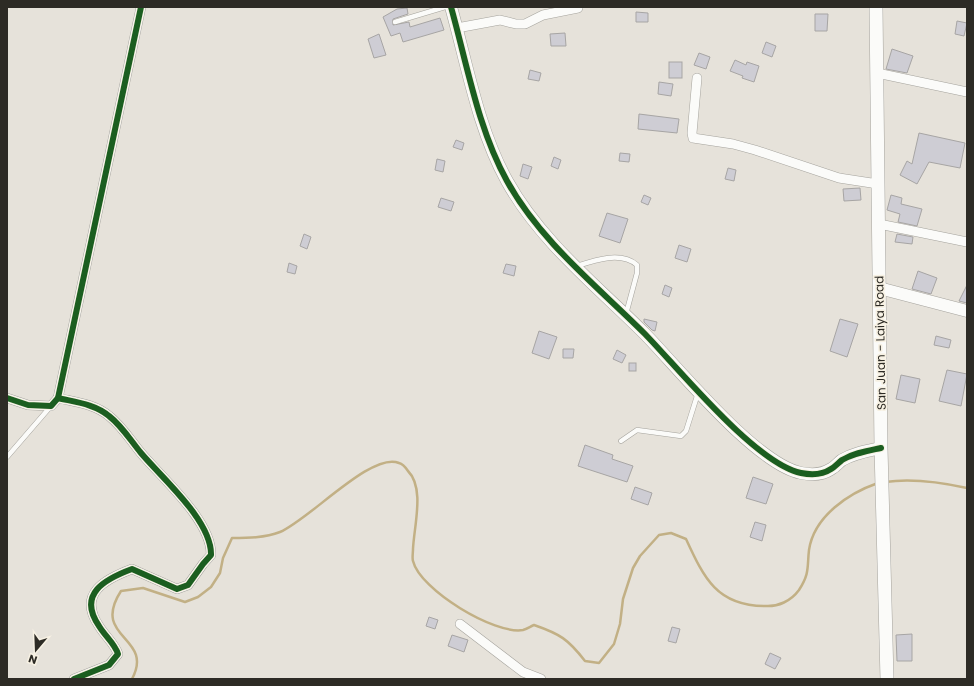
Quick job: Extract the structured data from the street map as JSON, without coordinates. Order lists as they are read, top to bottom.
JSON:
{
  "streets": {
    "main road": ["San Juan - Laiya Road"]
  },
  "north": "bottom"
}
